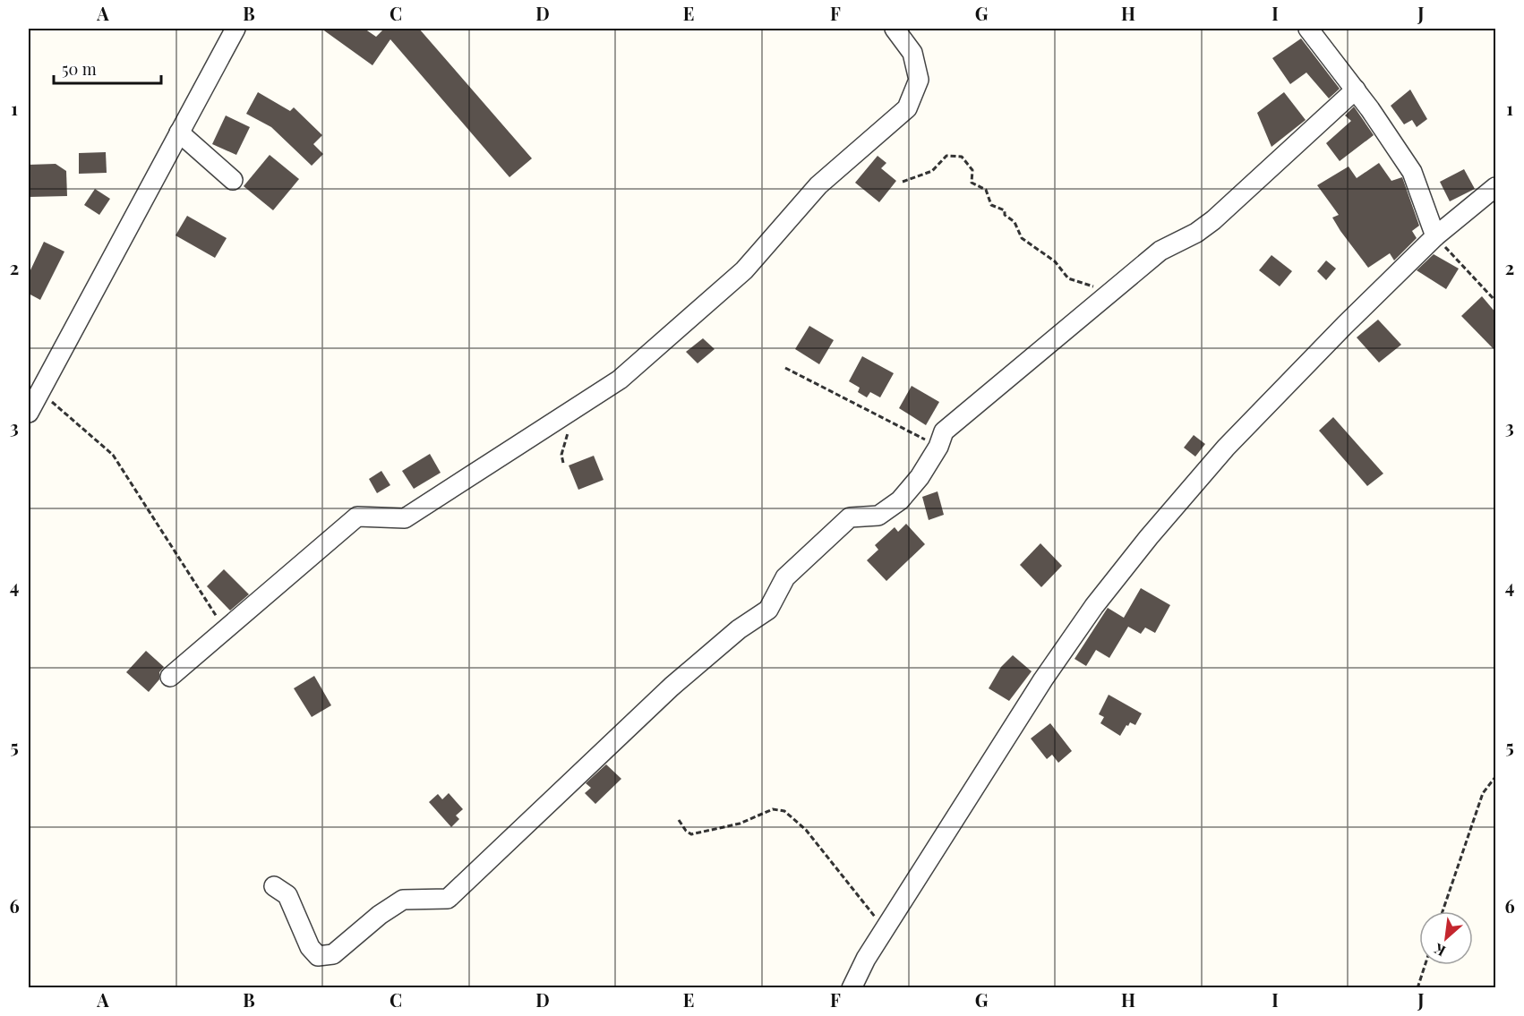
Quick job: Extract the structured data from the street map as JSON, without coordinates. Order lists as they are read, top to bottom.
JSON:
{
  "scale_bar": "50 m",
  "north": "bottom left",
  "grid": {
    "columns": [
      "A",
      "B",
      "C",
      "D",
      "E",
      "F",
      "G",
      "H",
      "I",
      "J"
    ],
    "rows": [
      "1",
      "2",
      "3",
      "4",
      "5",
      "6"
    ]
  }
}
